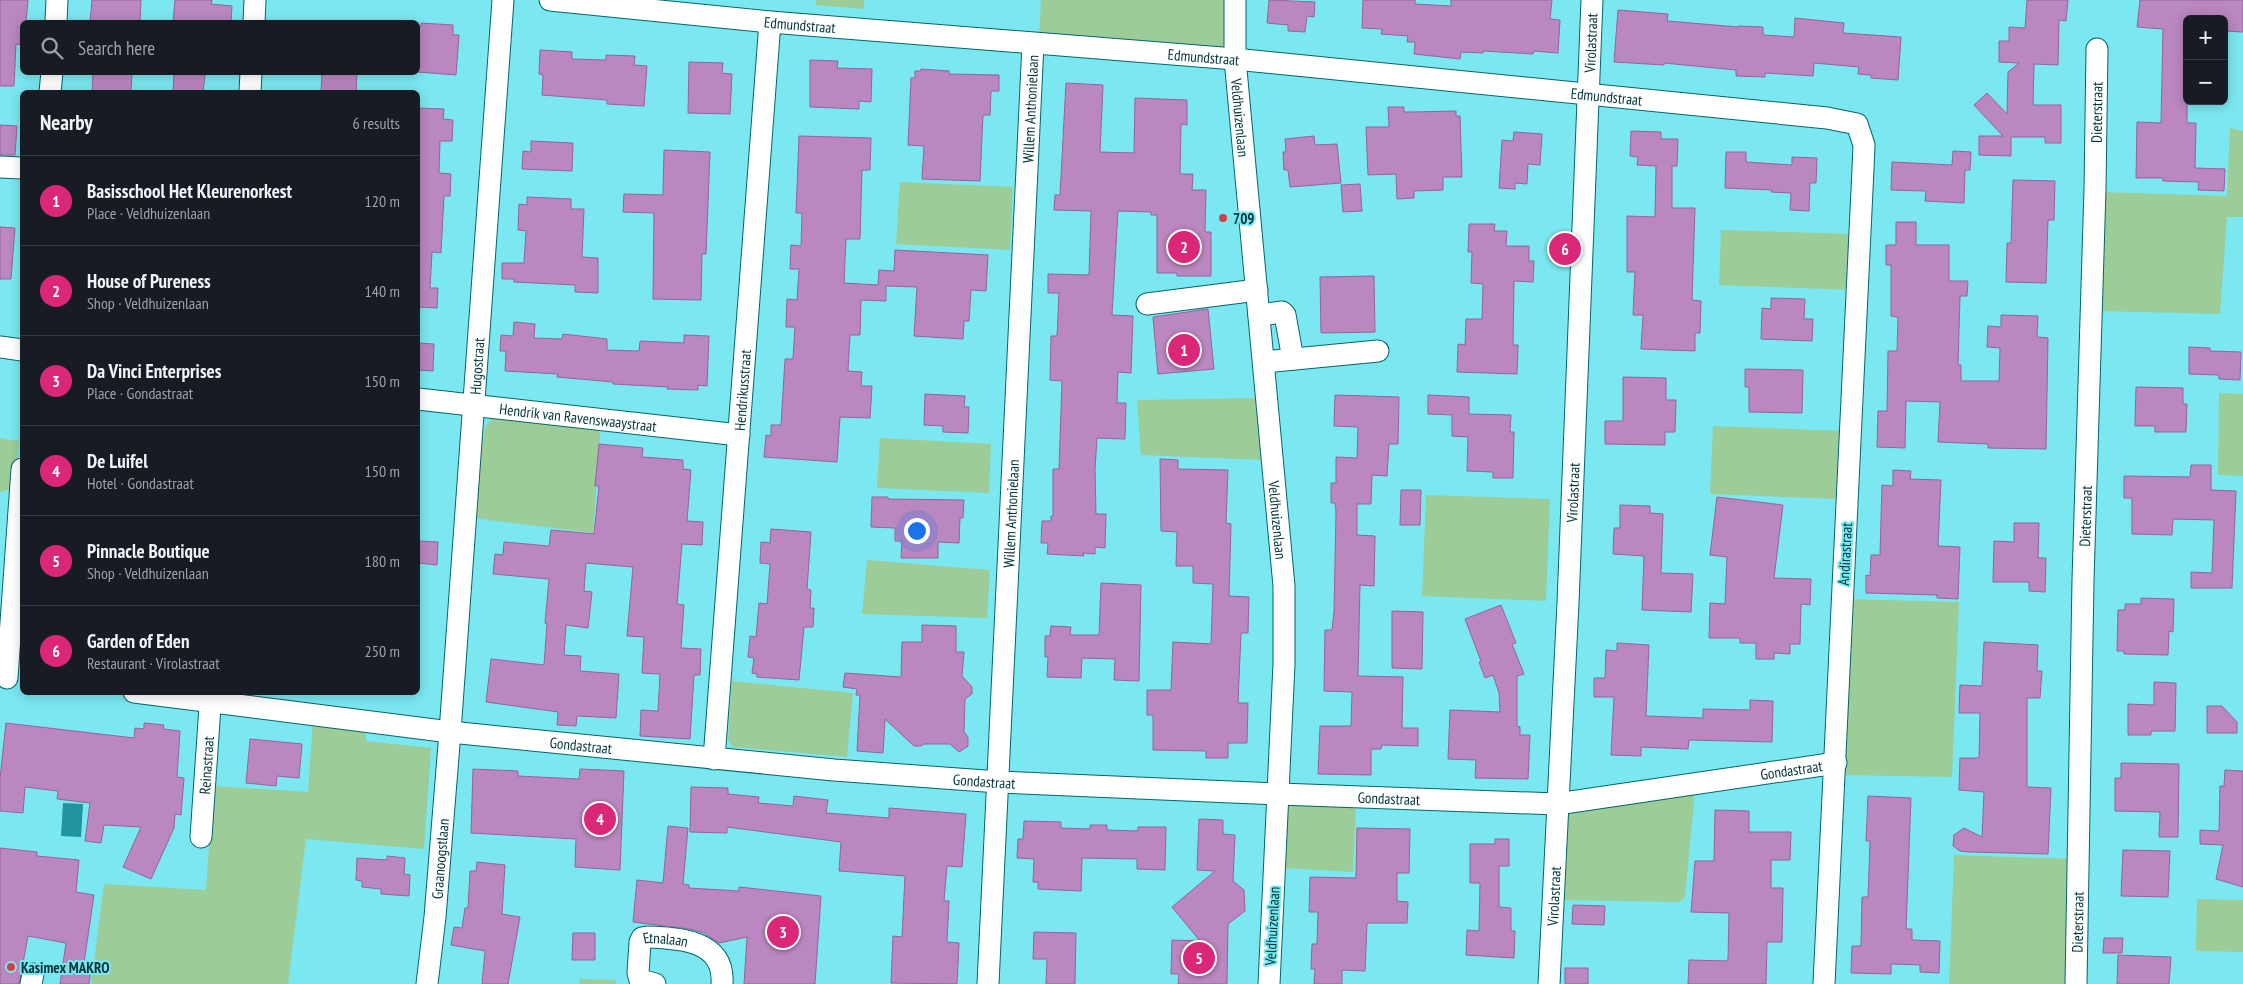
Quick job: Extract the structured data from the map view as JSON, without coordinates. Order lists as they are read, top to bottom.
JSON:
{
  "streets": {
    "street": [
      "Edmundstraat",
      "Virolastraat",
      "Willem Anthonielaan",
      "Dieterstraat",
      "Veldhuizenlaan",
      "Hugostraat",
      "Hendrikusstraat",
      "Hendrik van Ravenswaaystraat",
      "Andirastraat",
      "Gondastraat",
      "Reinastraat",
      "Graanoogstlaan",
      "Etnalaan"
    ]
  },
  "crossings": [
    ["Edmundstraat", "Virolastraat"],
    ["Edmundstraat", "Willem Anthonielaan"],
    ["Edmundstraat", "Veldhuizenlaan"],
    ["Edmundstraat", "Hendrikusstraat"],
    ["Edmundstraat", "Andirastraat"],
    ["Virolastraat", "Gondastraat"],
    ["Willem Anthonielaan", "Gondastraat"],
    ["Veldhuizenlaan", "Gondastraat"],
    ["Hugostraat", "Hendrik van Ravenswaaystraat"],
    ["Hugostraat", "Gondastraat"],
    ["Hugostraat", "Graanoogstlaan"],
    ["Hendrikusstraat", "Hendrik van Ravenswaaystraat"],
    ["Hendrikusstraat", "Gondastraat"],
    ["Andirastraat", "Gondastraat"],
    ["Gondastraat", "Reinastraat"],
    ["Gondastraat", "Graanoogstlaan"]
  ],
  "places": ["709", "Kasimex MAKRO"],
  "page": {
    "map_buttons": ["+", "−"],
    "search": "Search here",
    "heading": ["Nearby", "6 results"],
    "list": [
      {
        "mark": "1",
        "name": "Basisschool Het Kleurenorkest",
        "note": "Place · Veldhuizenlaan",
        "value": "120 m"
      },
      {
        "mark": "2",
        "name": "House of Pureness",
        "note": "Shop · Veldhuizenlaan",
        "value": "140 m"
      },
      {
        "mark": "3",
        "name": "Da Vinci Enterprises",
        "note": "Place · Gondastraat",
        "value": "150 m"
      },
      {
        "mark": "4",
        "name": "De Luifel",
        "note": "Hotel · Gondastraat",
        "value": "150 m"
      },
      {
        "mark": "5",
        "name": "Pinnacle Boutique",
        "note": "Shop · Veldhuizenlaan",
        "value": "180 m"
      },
      {
        "mark": "6",
        "name": "Garden of Eden",
        "note": "Restaurant · Virolastraat",
        "value": "250 m"
      }
    ],
    "pins": [
      "2",
      "6",
      "1",
      "4",
      "3",
      "5"
    ]
  }
}
